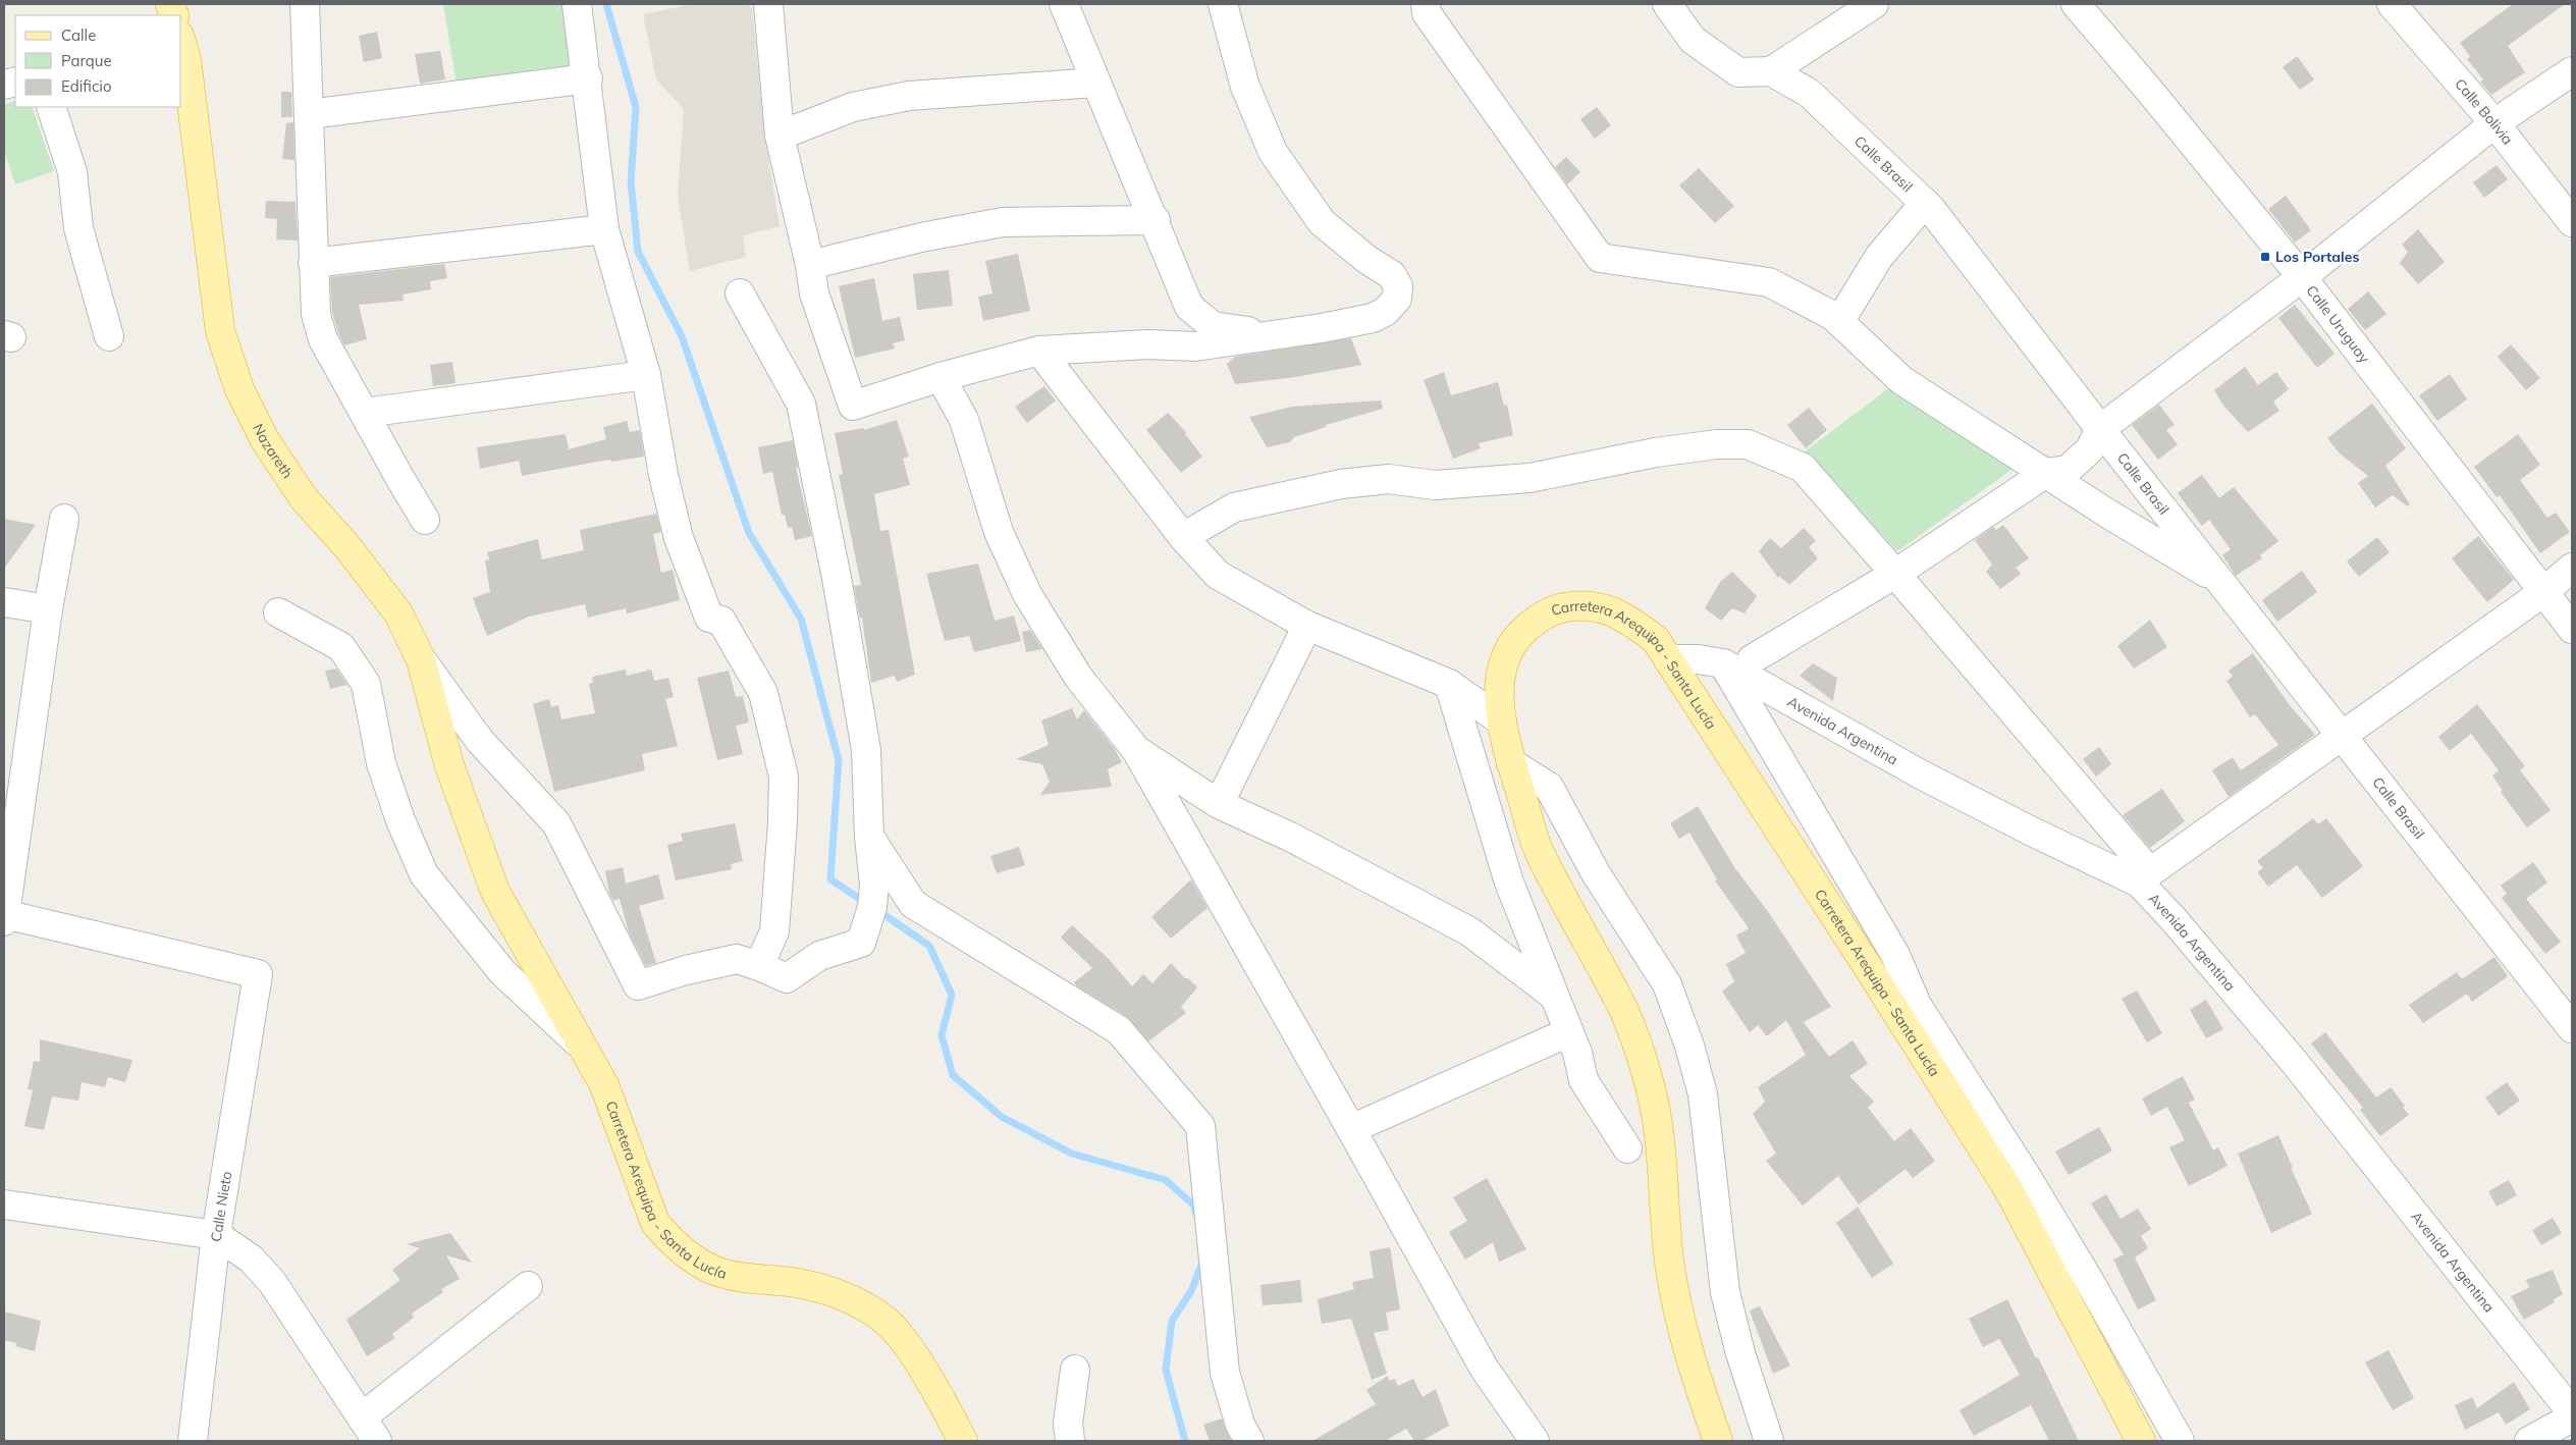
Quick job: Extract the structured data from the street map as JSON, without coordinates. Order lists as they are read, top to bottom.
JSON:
{
  "streets": {
    "main road": ["Nazareth", "Carretera Arequipa - Santa Lucía"],
    "street": [
      "Calle Bolivia",
      "Calle Brasil",
      "Calle Uruguay",
      "Avenida Argentina",
      "Calle Nieto"
    ]
  },
  "crossings": [
    ["Nazareth", "Carretera Arequipa - Santa Lucía"],
    ["Carretera Arequipa - Santa Lucía", "Avenida Argentina"]
  ],
  "places": {
    "transit": ["Los Portales"]
  },
  "legend": ["Calle", "Parque", "Edificio"]
}
